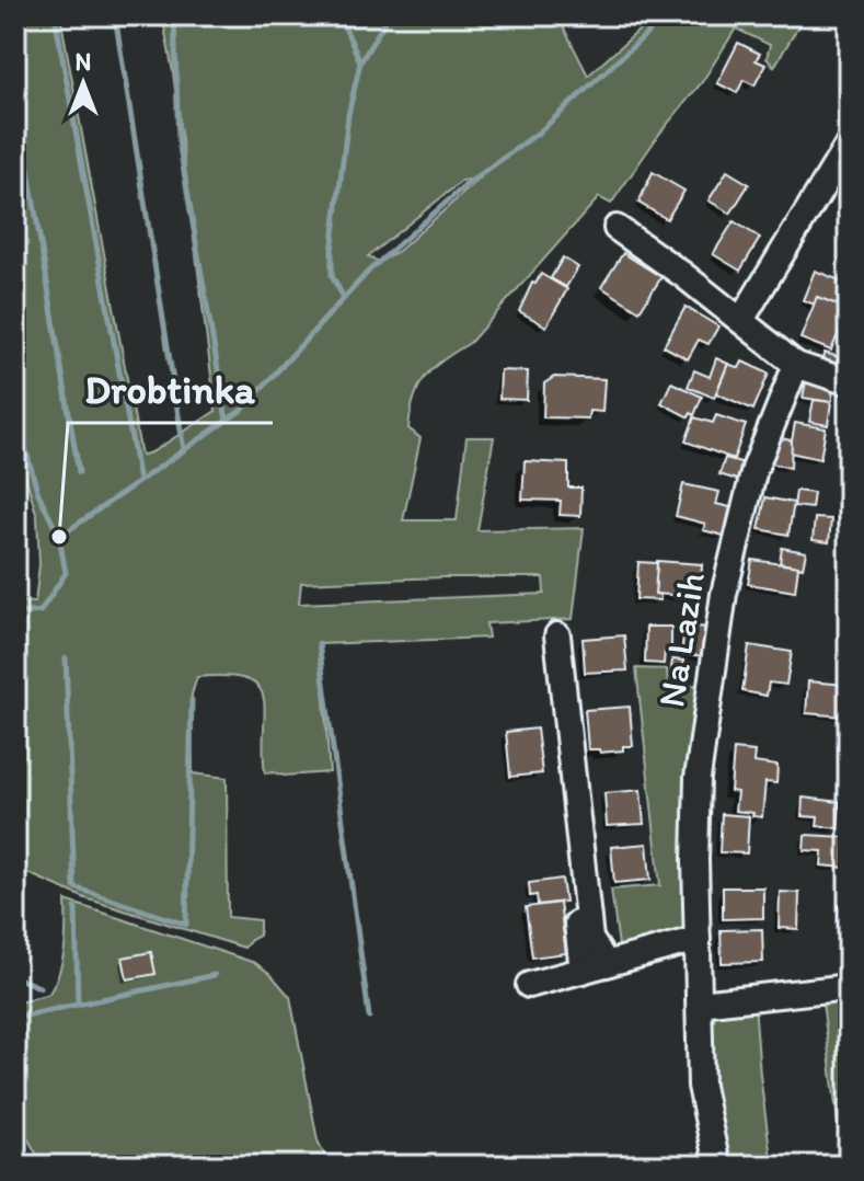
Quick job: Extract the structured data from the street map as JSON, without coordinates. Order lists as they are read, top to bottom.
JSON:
{
  "streets": {
    "street": ["Na Lazih"]
  },
  "places": ["Drobtinka"],
  "north": "top"
}
